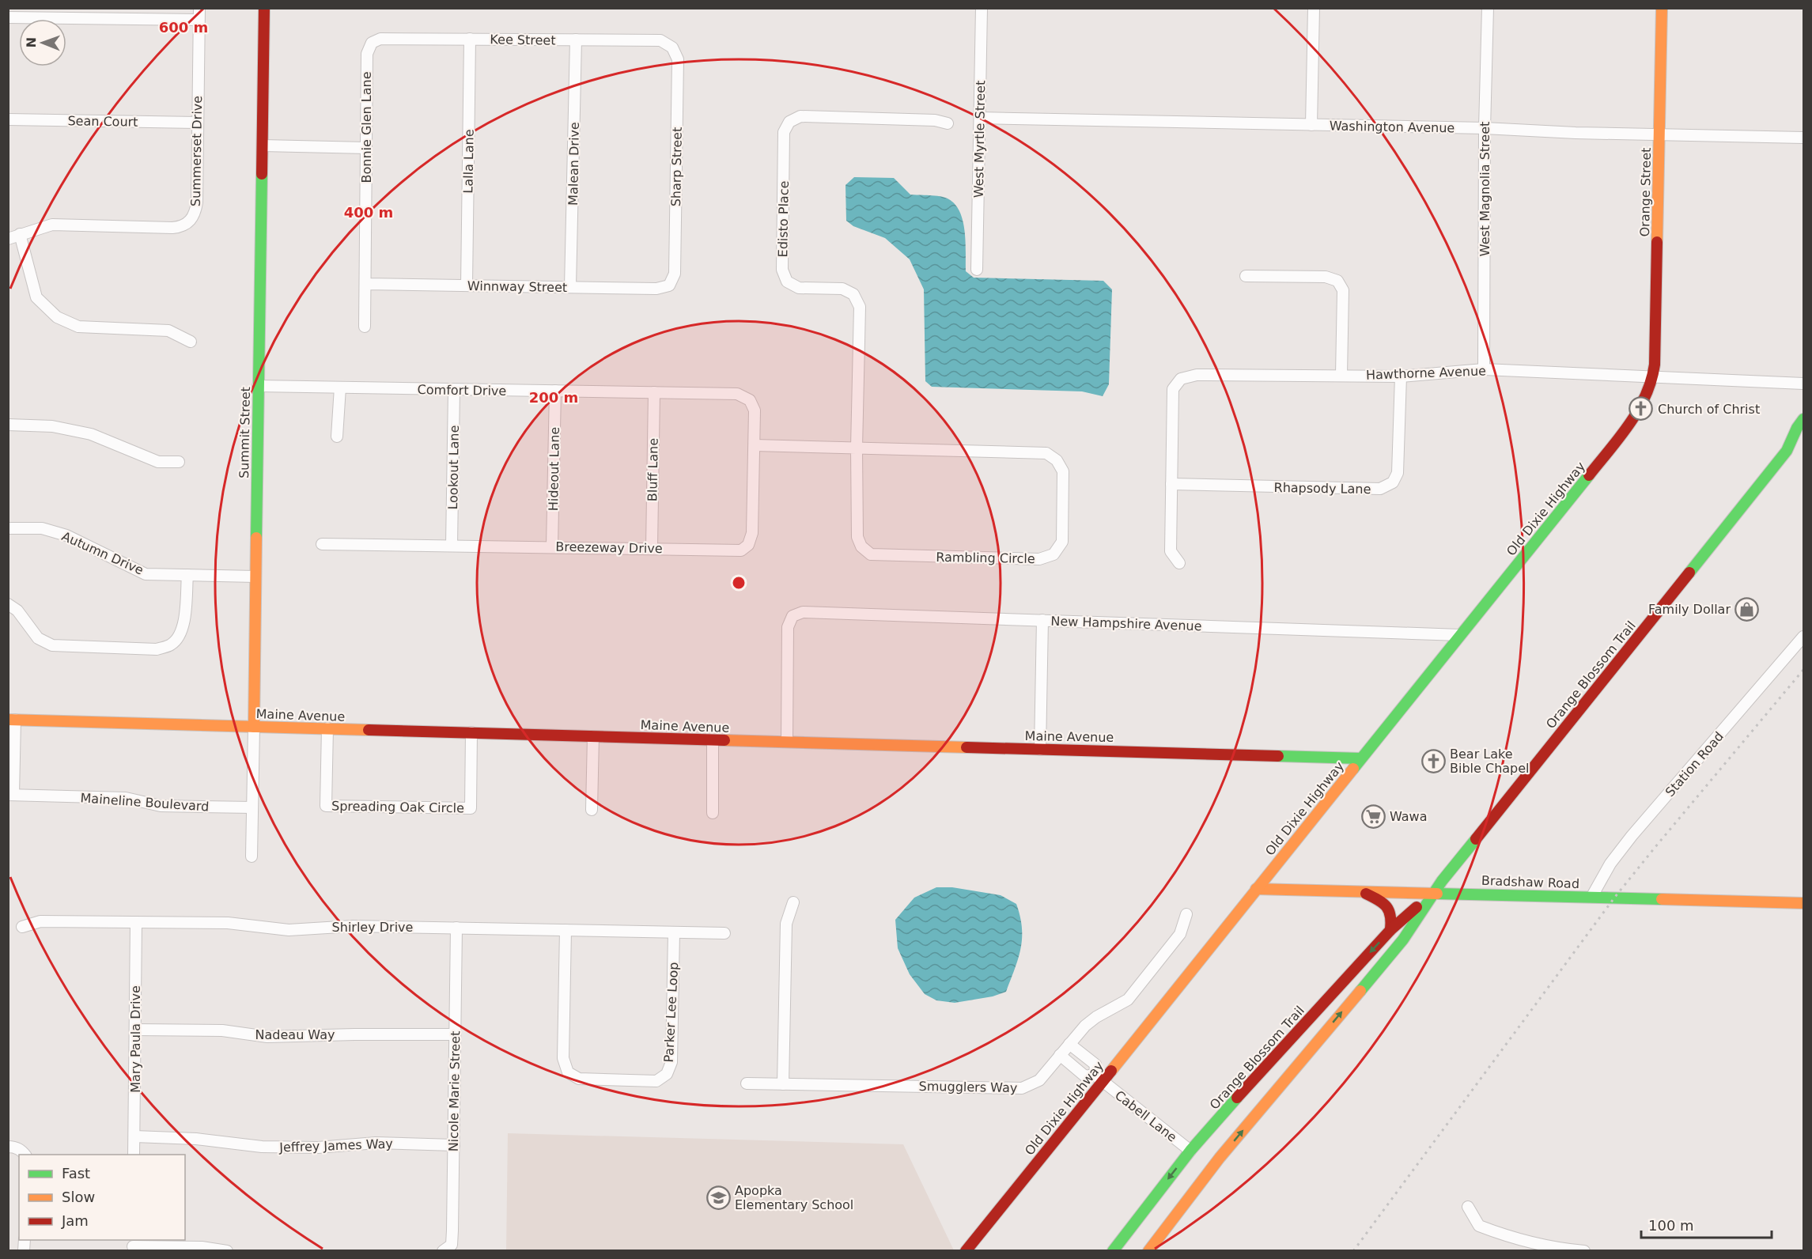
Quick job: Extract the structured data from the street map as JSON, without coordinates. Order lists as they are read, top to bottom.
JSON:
{
  "streets": {
    "street": [
      "Kee Street",
      "Sean Court",
      "Washington Avenue",
      "Bonnie Glen Lane",
      "West Myrtle Street",
      "Summerset Drive",
      "Lalla Lane",
      "Malean Drive",
      "Sharp Street",
      "West Magnolia Street",
      "Orange Street",
      "Edisto Place",
      "Winnway Street",
      "Hawthorne Avenue",
      "Comfort Drive",
      "Summit Street",
      "Lookout Lane",
      "Hideout Lane",
      "Bluff Lane",
      "Rhapsody Lane",
      "Old Dixie Highway",
      "Breezeway Drive",
      "Autumn Drive",
      "Rambling Circle",
      "New Hampshire Avenue",
      "Orange Blossom Trail",
      "Maine Avenue",
      "Station Road",
      "Maineline Boulevard",
      "Spreading Oak Circle",
      "Bradshaw Road",
      "Shirley Drive",
      "Parker Lee Loop",
      "Nadeau Way",
      "Mary Paula Drive",
      "Smugglers Way",
      "Nicole Marie Street",
      "Cabell Lane",
      "Jeffrey James Way"
    ]
  },
  "crossings": [
    ["Kee Street", "Bonnie Glen Lane"],
    ["Kee Street", "Lalla Lane"],
    ["Kee Street", "Malean Drive"],
    ["Kee Street", "Sharp Street"],
    ["Sean Court", "Summerset Drive"],
    ["Washington Avenue", "West Myrtle Street"],
    ["Washington Avenue", "West Magnolia Street"],
    ["Washington Avenue", "Orange Street"],
    ["Bonnie Glen Lane", "Winnway Street"],
    ["Lalla Lane", "Winnway Street"],
    ["Malean Drive", "Winnway Street"],
    ["Sharp Street", "Winnway Street"],
    ["West Magnolia Street", "Hawthorne Avenue"],
    ["Orange Street", "Hawthorne Avenue"],
    ["Orange Street", "Old Dixie Highway"],
    ["Edisto Place", "Rambling Circle"],
    ["Hawthorne Avenue", "Rhapsody Lane"],
    ["Hawthorne Avenue", "Old Dixie Highway"],
    ["Comfort Drive", "Summit Street"],
    ["Comfort Drive", "Lookout Lane"],
    ["Comfort Drive", "Hideout Lane"],
    ["Comfort Drive", "Bluff Lane"],
    ["Comfort Drive", "Breezeway Drive"],
    ["Summit Street", "Autumn Drive"],
    ["Summit Street", "Maine Avenue"],
    ["Summit Street", "Maineline Boulevard"],
    ["Lookout Lane", "Breezeway Drive"],
    ["Hideout Lane", "Breezeway Drive"],
    ["Bluff Lane", "Breezeway Drive"],
    ["Old Dixie Highway", "New Hampshire Avenue"],
    ["Old Dixie Highway", "Maine Avenue"],
    ["Old Dixie Highway", "Bradshaw Road"],
    ["Old Dixie Highway", "Cabell Lane"],
    ["Breezeway Drive", "Rambling Circle"],
    ["New Hampshire Avenue", "Maine Avenue"],
    ["Orange Blossom Trail", "Bradshaw Road"],
    ["Orange Blossom Trail", "Cabell Lane"],
    ["Maine Avenue", "Spreading Oak Circle"],
    ["Station Road", "Bradshaw Road"],
    ["Shirley Drive", "Parker Lee Loop"],
    ["Shirley Drive", "Mary Paula Drive"],
    ["Shirley Drive", "Nicole Marie Street"],
    ["Nadeau Way", "Mary Paula Drive"],
    ["Nadeau Way", "Nicole Marie Street"],
    ["Mary Paula Drive", "Jeffrey James Way"],
    ["Nicole Marie Street", "Jeffrey James Way"]
  ],
  "places": {
    "church": ["Church of Christ", "Bear Lake Bible Chapel"],
    "shop": ["Family Dollar"],
    "supermarket": ["Wawa"],
    "school or university": ["Apopka Elementary School"]
  },
  "legend": ["Fast", "Slow", "Jam"],
  "scale_bar": "100 m",
  "north": "left",
  "rings": ["600 m", "400 m", "200 m"]
}
